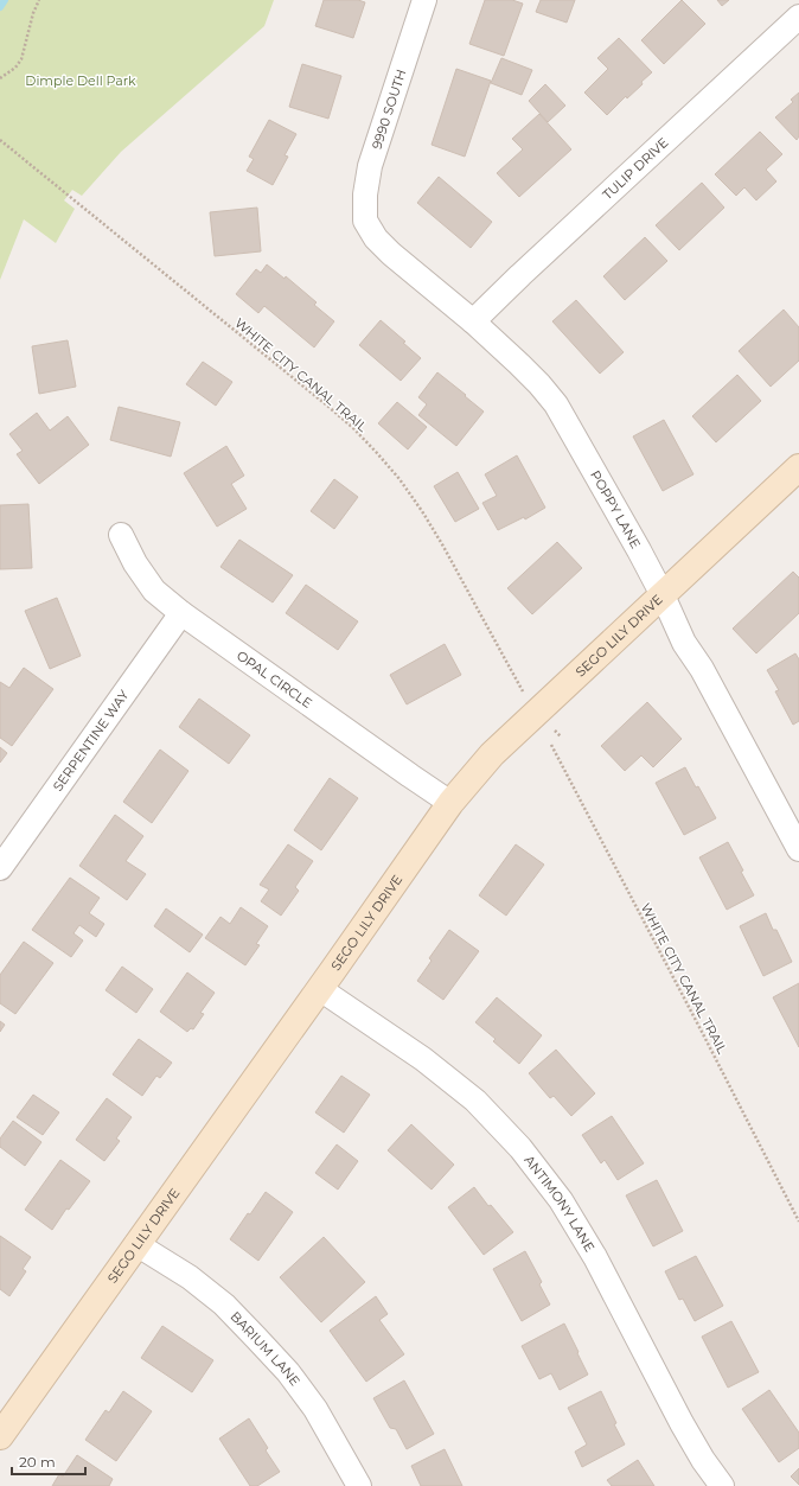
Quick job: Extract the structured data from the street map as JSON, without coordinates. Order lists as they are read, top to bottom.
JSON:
{
  "streets": {
    "main road": ["SEGO LILY DRIVE"],
    "street": [
      "9990 SOUTH",
      "TULIP DRIVE",
      "POPPY LANE",
      "OPAL CIRCLE",
      "SERPENTINE WAY",
      "ANTIMONY LANE",
      "BARIUM LANE"
    ],
    "path": ["WHITE CITY CANAL TRAIL"]
  },
  "crossings": [
    ["9990 SOUTH", "POPPY LANE"],
    ["TULIP DRIVE", "POPPY LANE"],
    ["POPPY LANE", "SEGO LILY DRIVE"],
    ["SEGO LILY DRIVE", "OPAL CIRCLE"],
    ["SEGO LILY DRIVE", "ANTIMONY LANE"],
    ["SEGO LILY DRIVE", "BARIUM LANE"],
    ["OPAL CIRCLE", "SERPENTINE WAY"]
  ],
  "parks": ["Dimple Dell Park"],
  "scale_bar": "20 m"
}
